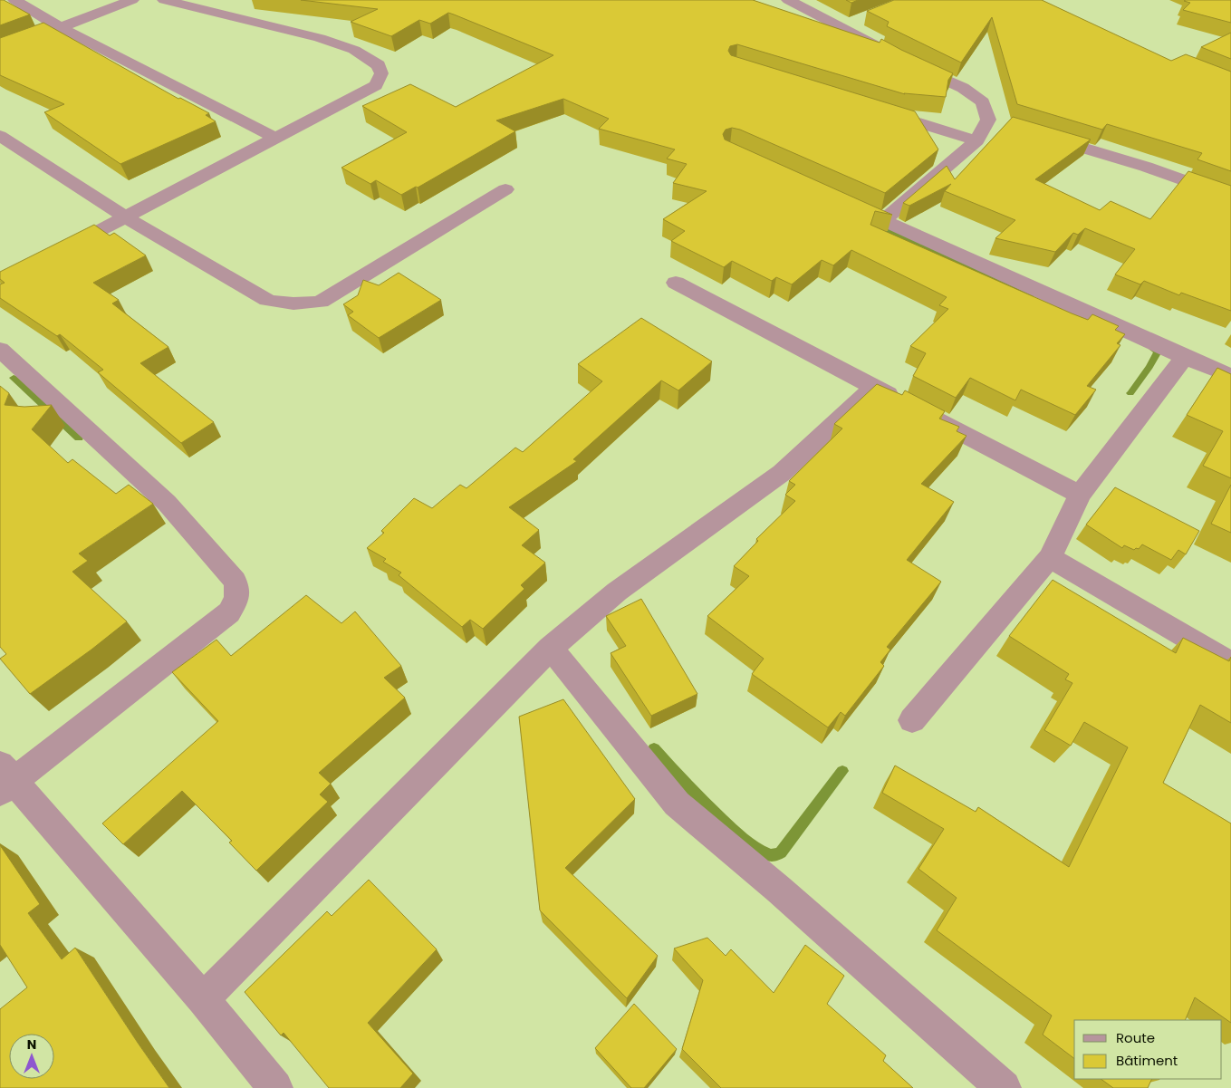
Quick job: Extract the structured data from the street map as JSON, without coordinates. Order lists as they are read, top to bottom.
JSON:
{
  "legend": ["Route", "Bâtiment"],
  "north": "top"
}
